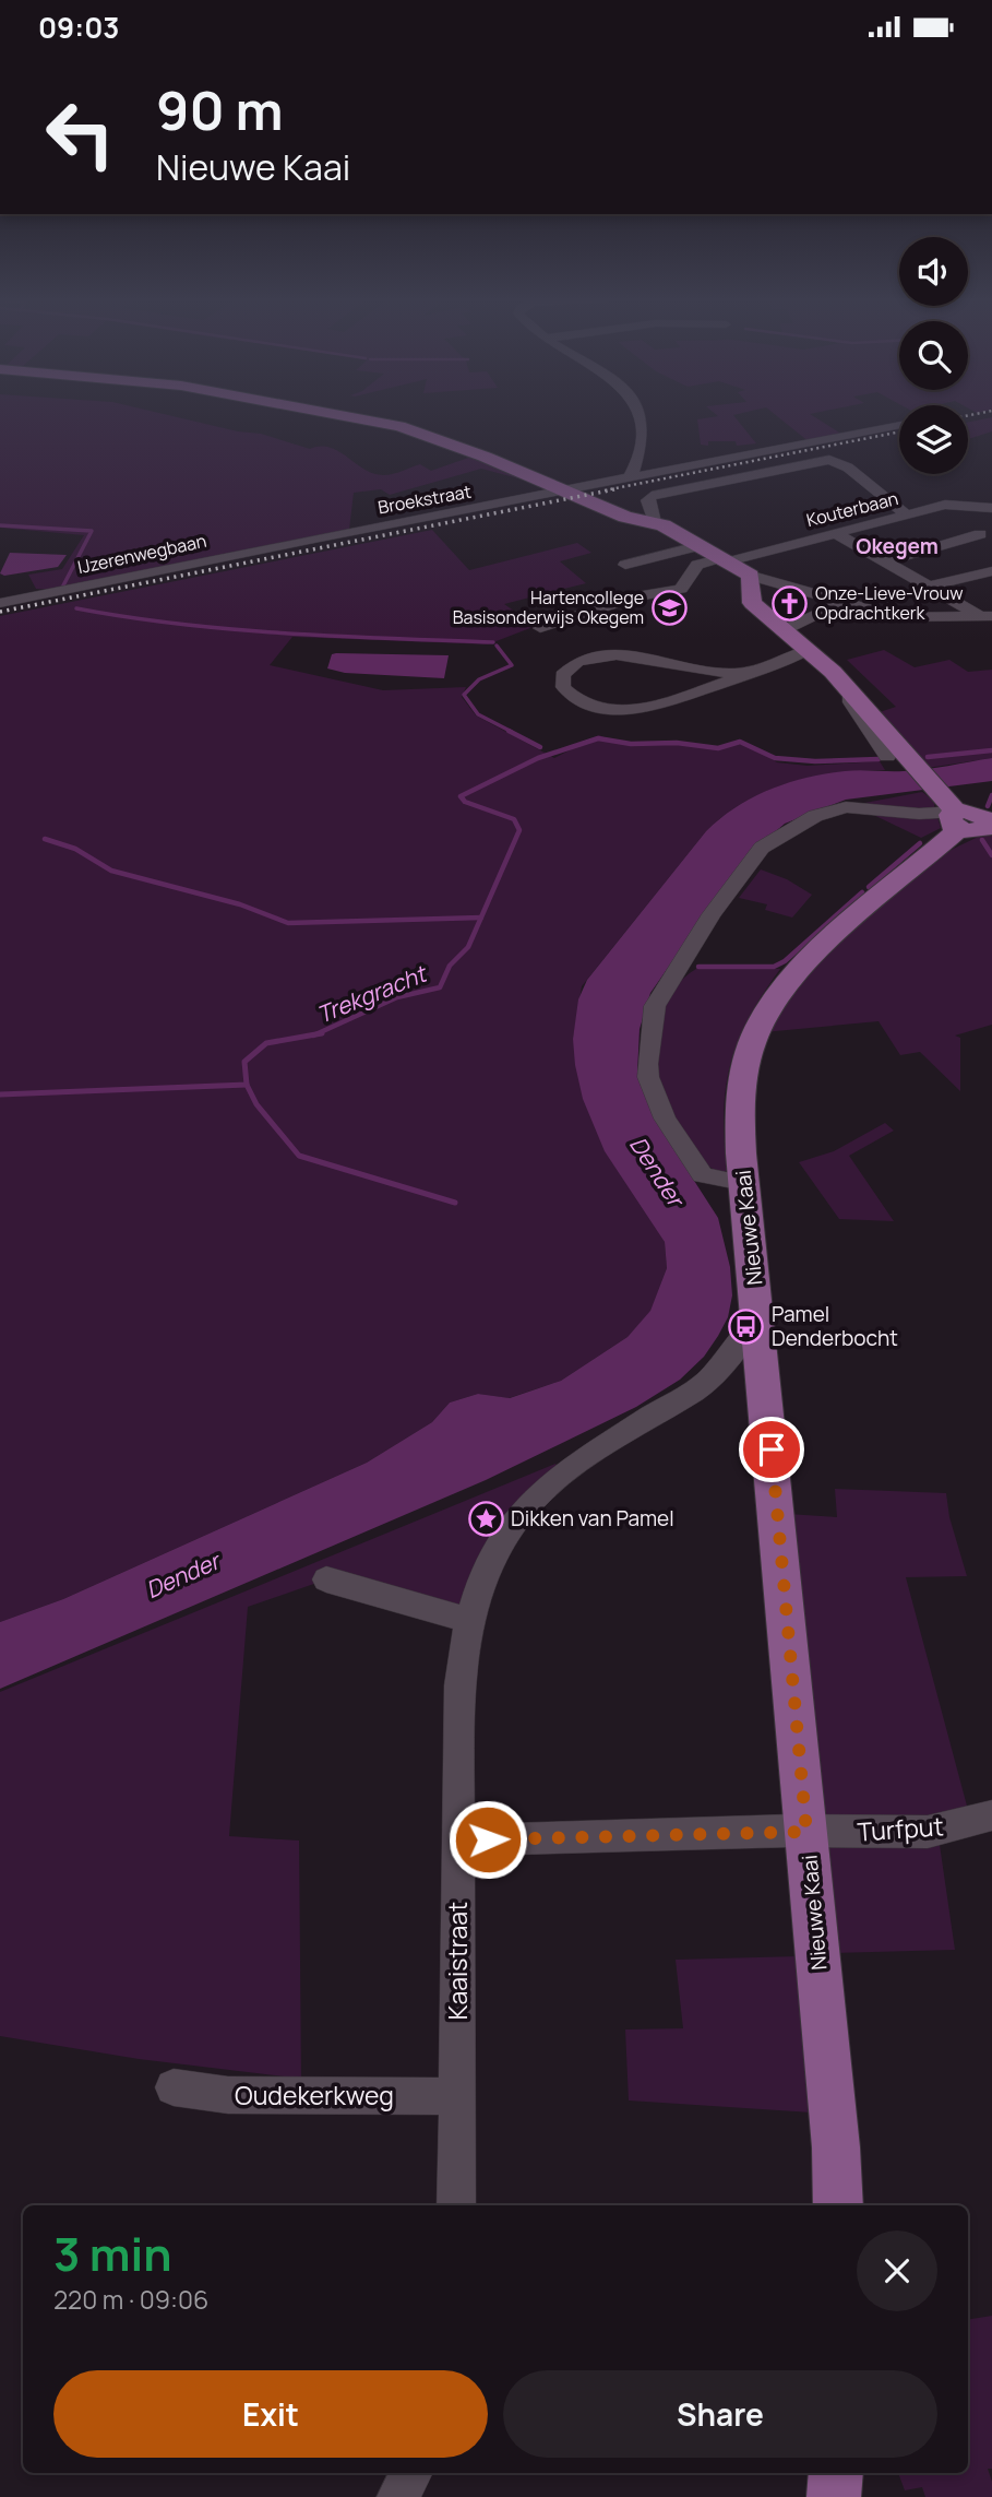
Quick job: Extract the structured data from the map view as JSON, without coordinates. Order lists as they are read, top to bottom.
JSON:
{
  "streets": {
    "main road": ["Nieuwe Kaai"],
    "street": [
      "Broekstraat",
      "Kouterbaan",
      "IJzerenwegbaan",
      "Turfput",
      "Kaaistraat",
      "Oudekerkweg"
    ]
  },
  "crossings": [
    ["Broekstraat", "IJzerenwegbaan"],
    ["Nieuwe Kaai", "Turfput"],
    ["Nieuwe Kaai", "Kaaistraat"],
    ["Turfput", "Kaaistraat"],
    ["Kaaistraat", "Oudekerkweg"]
  ],
  "districts": ["Okegem"],
  "water": ["Trekgracht", "Dender"],
  "places": {
    "church": ["Onze-Lieve-Vrouw Opdrachtkerk"],
    "school or university": ["Hartencollege Basisonderwijs Okegem"],
    "bus stop": ["Pamel Denderbocht"],
    "place": ["Dikken van Pamel"]
  },
  "page": {
    "status": "09:03",
    "turn": ["90 m", "Nieuwe Kaai"],
    "heading": ["3 min", "220 m · 09:06"],
    "buttons": ["Exit", "Share"]
  }
}
